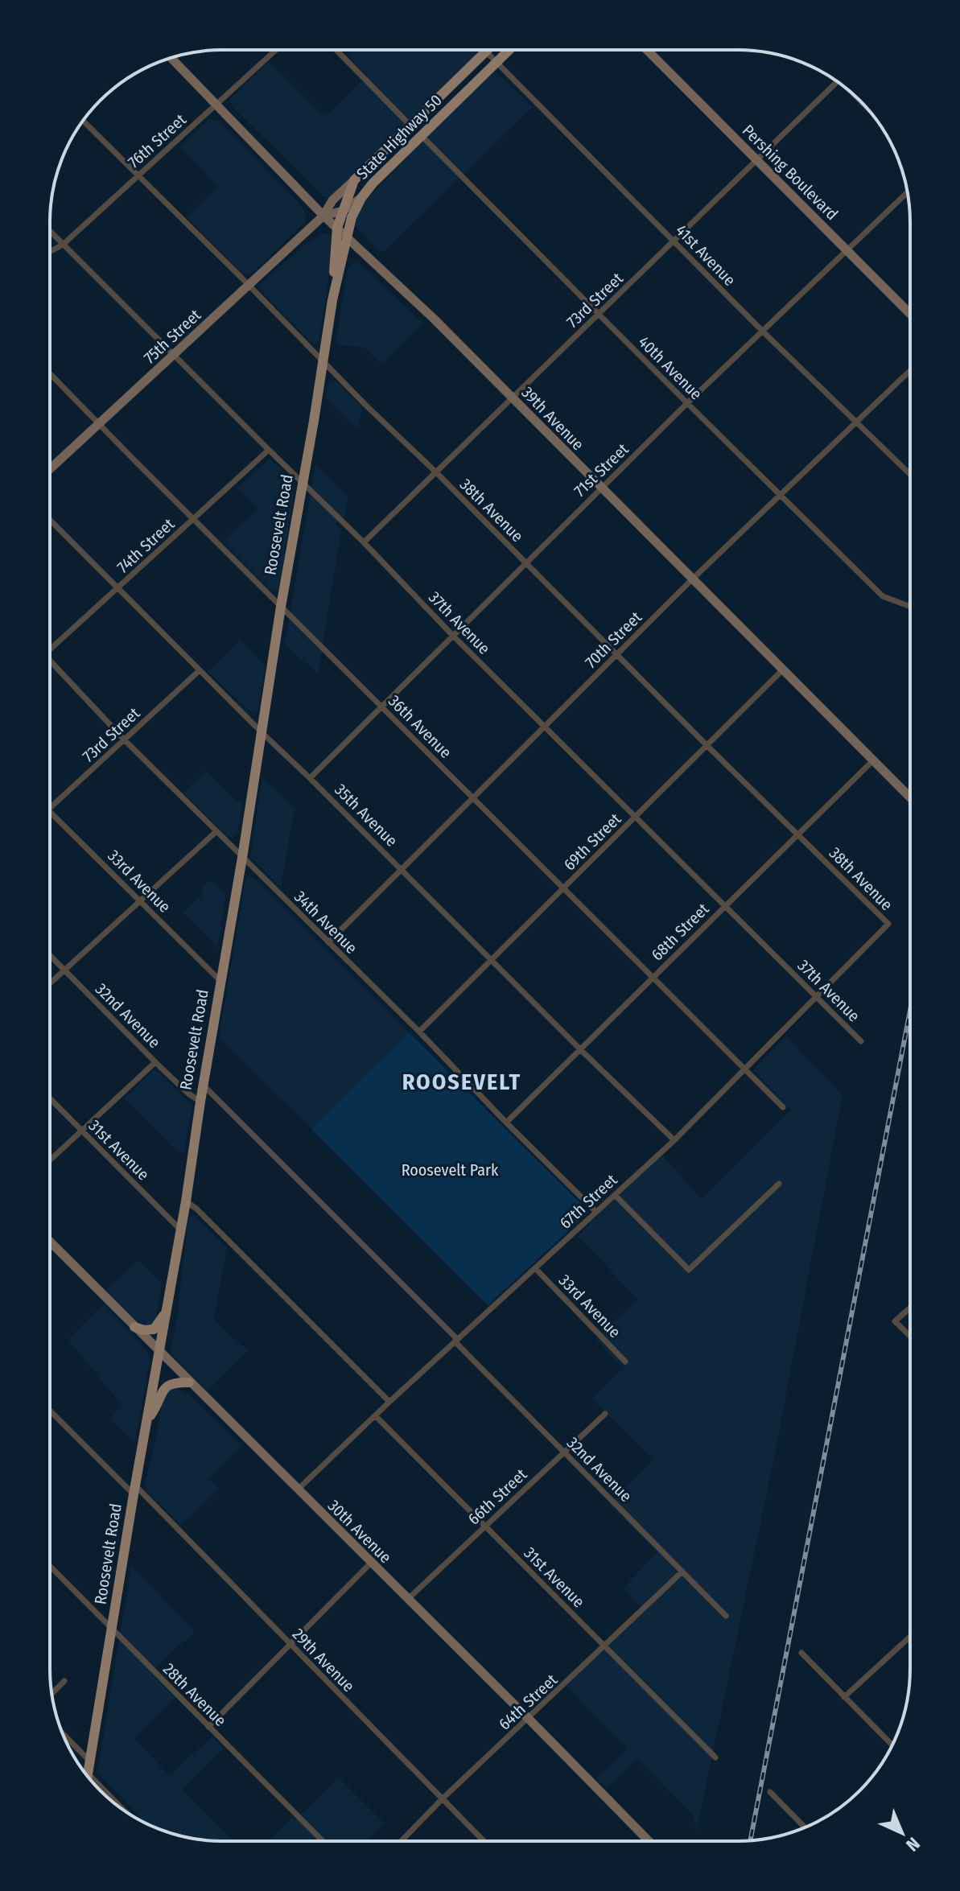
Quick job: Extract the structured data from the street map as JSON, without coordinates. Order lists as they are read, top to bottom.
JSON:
{
  "streets": {
    "main road": ["State Highway 50", "Roosevelt Road"],
    "street": [
      "76th Street",
      "Pershing Boulevard",
      "41st Avenue",
      "73rd Street",
      "75th Street",
      "40th Avenue",
      "39th Avenue",
      "71st Street",
      "38th Avenue",
      "74th Street",
      "37th Avenue",
      "70th Street",
      "36th Avenue",
      "35th Avenue",
      "69th Street",
      "33rd Avenue",
      "34th Avenue",
      "68th Street",
      "32nd Avenue",
      "31st Avenue",
      "67th Street",
      "66th Street",
      "30th Avenue",
      "29th Avenue",
      "28th Avenue",
      "64th Street"
    ]
  },
  "crossings": [
    ["State Highway 50", "41st Avenue"],
    ["State Highway 50", "75th Street"],
    ["State Highway 50", "40th Avenue"],
    ["State Highway 50", "39th Avenue"],
    ["State Highway 50", "Roosevelt Road"],
    ["76th Street", "39th Avenue"],
    ["76th Street", "38th Avenue"],
    ["76th Street", "37th Avenue"],
    ["Pershing Boulevard", "73rd Street"],
    ["Pershing Boulevard", "71st Street"],
    ["41st Avenue", "73rd Street"],
    ["41st Avenue", "71st Street"],
    ["41st Avenue", "70th Street"],
    ["73rd Street", "40th Avenue"],
    ["73rd Street", "39th Avenue"],
    ["73rd Street", "38th Avenue"],
    ["73rd Street", "37th Avenue"],
    ["73rd Street", "35th Avenue"],
    ["73rd Street", "34th Avenue"],
    ["75th Street", "39th Avenue"],
    ["75th Street", "38th Avenue"],
    ["75th Street", "37th Avenue"],
    ["75th Street", "36th Avenue"],
    ["40th Avenue", "71st Street"],
    ["40th Avenue", "70th Street"],
    ["39th Avenue", "71st Street"],
    ["39th Avenue", "70th Street"],
    ["39th Avenue", "69th Street"],
    ["39th Avenue", "68th Street"],
    ["71st Street", "38th Avenue"],
    ["71st Street", "37th Avenue"],
    ["71st Street", "36th Avenue"],
    ["71st Street", "35th Avenue"],
    ["38th Avenue", "Roosevelt Road"],
    ["38th Avenue", "70th Street"],
    ["38th Avenue", "69th Street"],
    ["38th Avenue", "68th Street"],
    ["38th Avenue", "67th Street"],
    ["Roosevelt Road", "37th Avenue"],
    ["Roosevelt Road", "36th Avenue"],
    ["Roosevelt Road", "35th Avenue"],
    ["Roosevelt Road", "33rd Avenue"],
    ["Roosevelt Road", "34th Avenue"],
    ["Roosevelt Road", "32nd Avenue"],
    ["Roosevelt Road", "31st Avenue"],
    ["Roosevelt Road", "30th Avenue"],
    ["Roosevelt Road", "29th Avenue"],
    ["Roosevelt Road", "28th Avenue"],
    ["74th Street", "37th Avenue"],
    ["74th Street", "36th Avenue"],
    ["74th Street", "35th Avenue"],
    ["37th Avenue", "70th Street"],
    ["37th Avenue", "69th Street"],
    ["37th Avenue", "68th Street"],
    ["37th Avenue", "67th Street"],
    ["70th Street", "36th Avenue"],
    ["70th Street", "35th Avenue"],
    ["70th Street", "34th Avenue"],
    ["36th Avenue", "69th Street"],
    ["36th Avenue", "68th Street"],
    ["36th Avenue", "67th Street"],
    ["35th Avenue", "69th Street"],
    ["35th Avenue", "68th Street"],
    ["35th Avenue", "67th Street"],
    ["69th Street", "34th Avenue"],
    ["33rd Avenue", "67th Street"],
    ["34th Avenue", "68th Street"],
    ["34th Avenue", "67th Street"],
    ["32nd Avenue", "67th Street"],
    ["32nd Avenue", "66th Street"],
    ["32nd Avenue", "64th Street"],
    ["31st Avenue", "67th Street"],
    ["31st Avenue", "66th Street"],
    ["31st Avenue", "64th Street"],
    ["67th Street", "30th Avenue"],
    ["66th Street", "30th Avenue"],
    ["30th Avenue", "64th Street"],
    ["29th Avenue", "64th Street"]
  ],
  "districts": ["ROOSEVELT"],
  "parks": ["Roosevelt Park"],
  "north": "bottom right"
}
